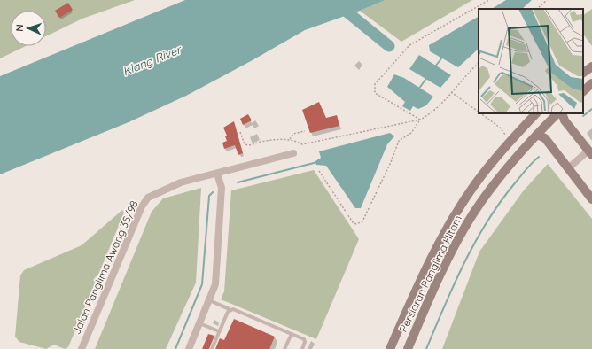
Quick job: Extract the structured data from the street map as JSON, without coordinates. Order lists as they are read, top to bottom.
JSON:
{
  "streets": {
    "main road": ["Persiaran Panglima Hitam"],
    "street": ["Jalan Panglima Awang 35/98"]
  },
  "water": ["Klang River"],
  "north": "left"
}
